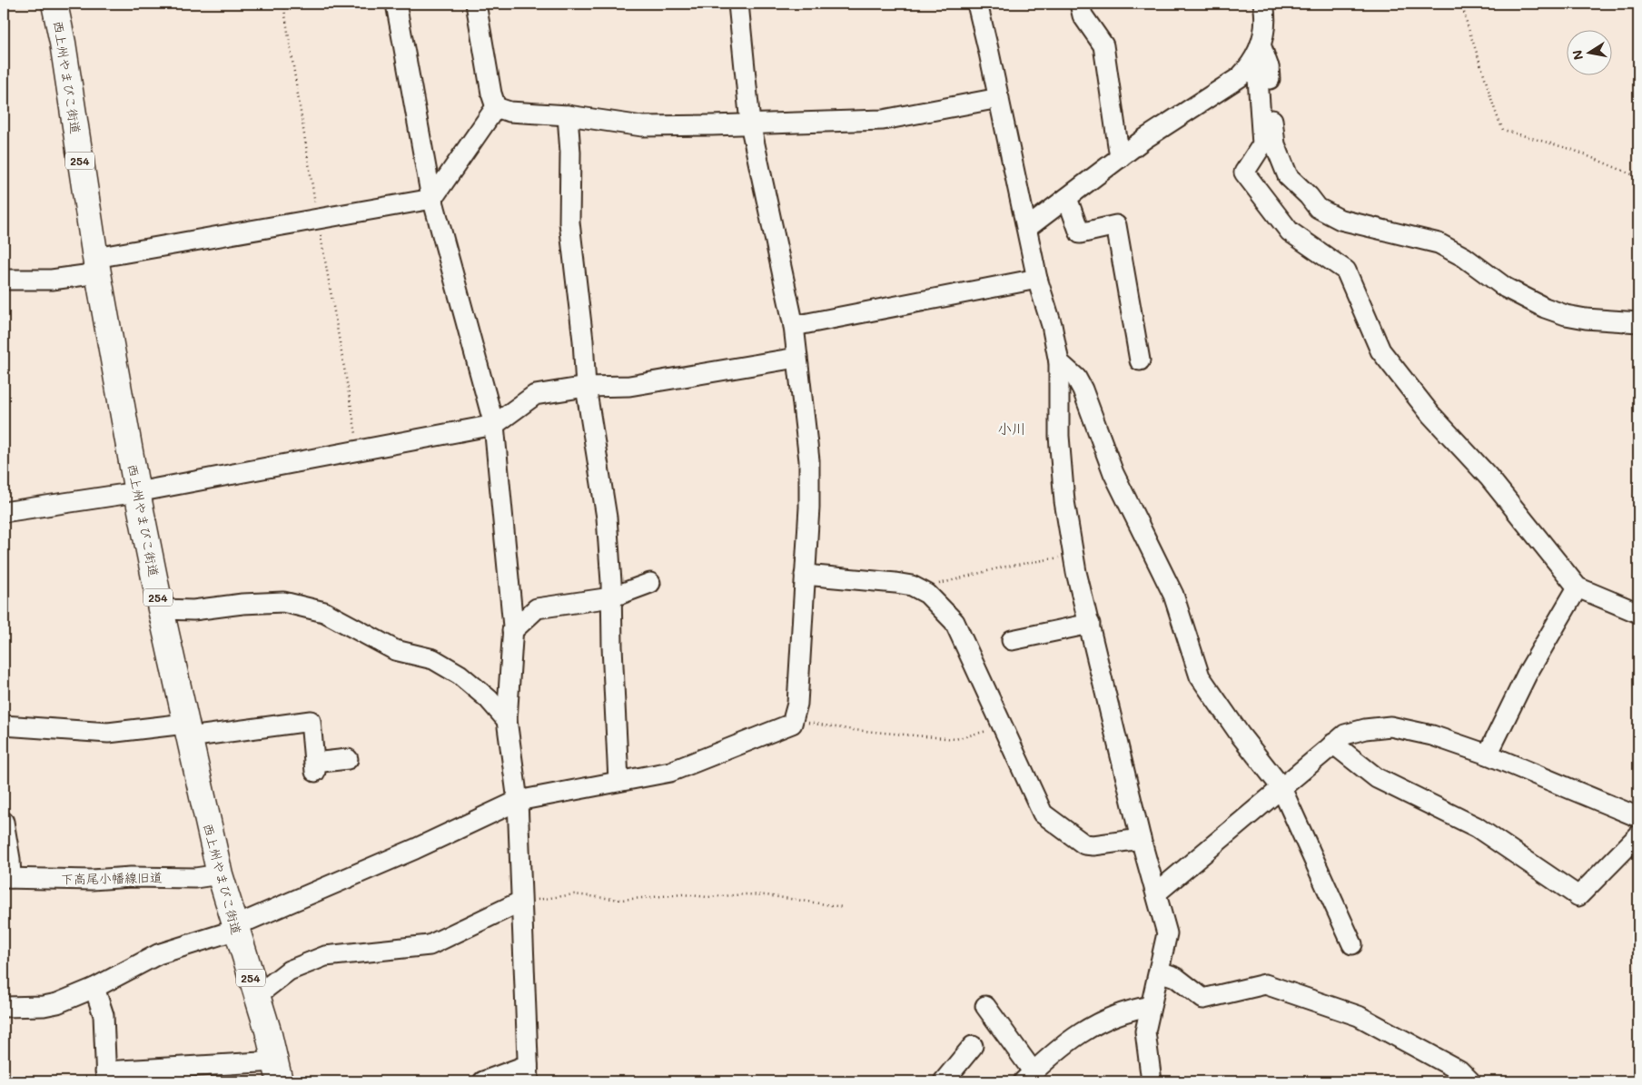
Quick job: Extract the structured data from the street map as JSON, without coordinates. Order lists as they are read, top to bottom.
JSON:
{
  "streets": {
    "highway": ["西上州やまびこ街道", "254"],
    "street": ["下高尾小幡線旧道"]
  },
  "crossings": [
    ["西上州やまびこ街道", "下高尾小幡線旧道"]
  ],
  "districts": ["小川"],
  "north": "left"
}
